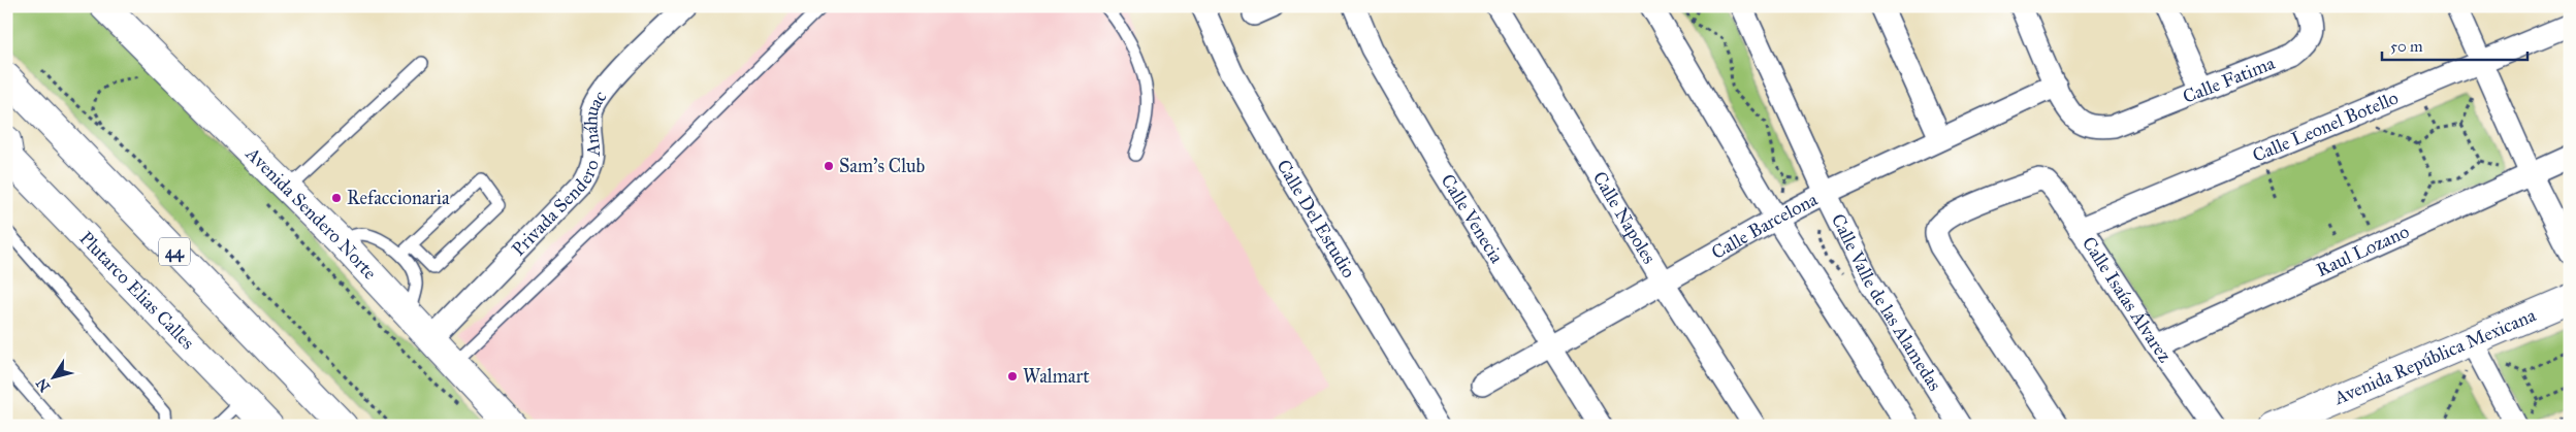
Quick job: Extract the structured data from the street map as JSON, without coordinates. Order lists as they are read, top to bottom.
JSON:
{
  "streets": {
    "main road": [
      "Avenida Sendero Norte",
      "44",
      "Plutarco Elias Calles",
      "Avenida República Mexicana"
    ],
    "street": [
      "Calle Fatima",
      "Calle Leonel Botello",
      "Privada Sendero Anáhuac",
      "Calle Napoles",
      "Calle Del Estudio",
      "Calle Venecia",
      "Calle Barcelona",
      "Raul Lozano",
      "Calle Isaías Álvarez",
      "Calle Valle de las Alamedas"
    ]
  },
  "crossings": [
    ["Calle Fatima", "Calle Barcelona"],
    ["Calle Leonel Botello", "Calle Isaías Álvarez"],
    ["Privada Sendero Anáhuac", "Avenida Sendero Norte"],
    ["Calle Napoles", "Calle Barcelona"],
    ["Calle Venecia", "Calle Barcelona"],
    ["Calle Barcelona", "Calle Valle de las Alamedas"],
    ["Raul Lozano", "Calle Isaías Álvarez"]
  ],
  "places": ["Sam's Club", "Refaccionaria", "Walmart"],
  "scale_bar": "50 m",
  "north": "bottom left"
}
